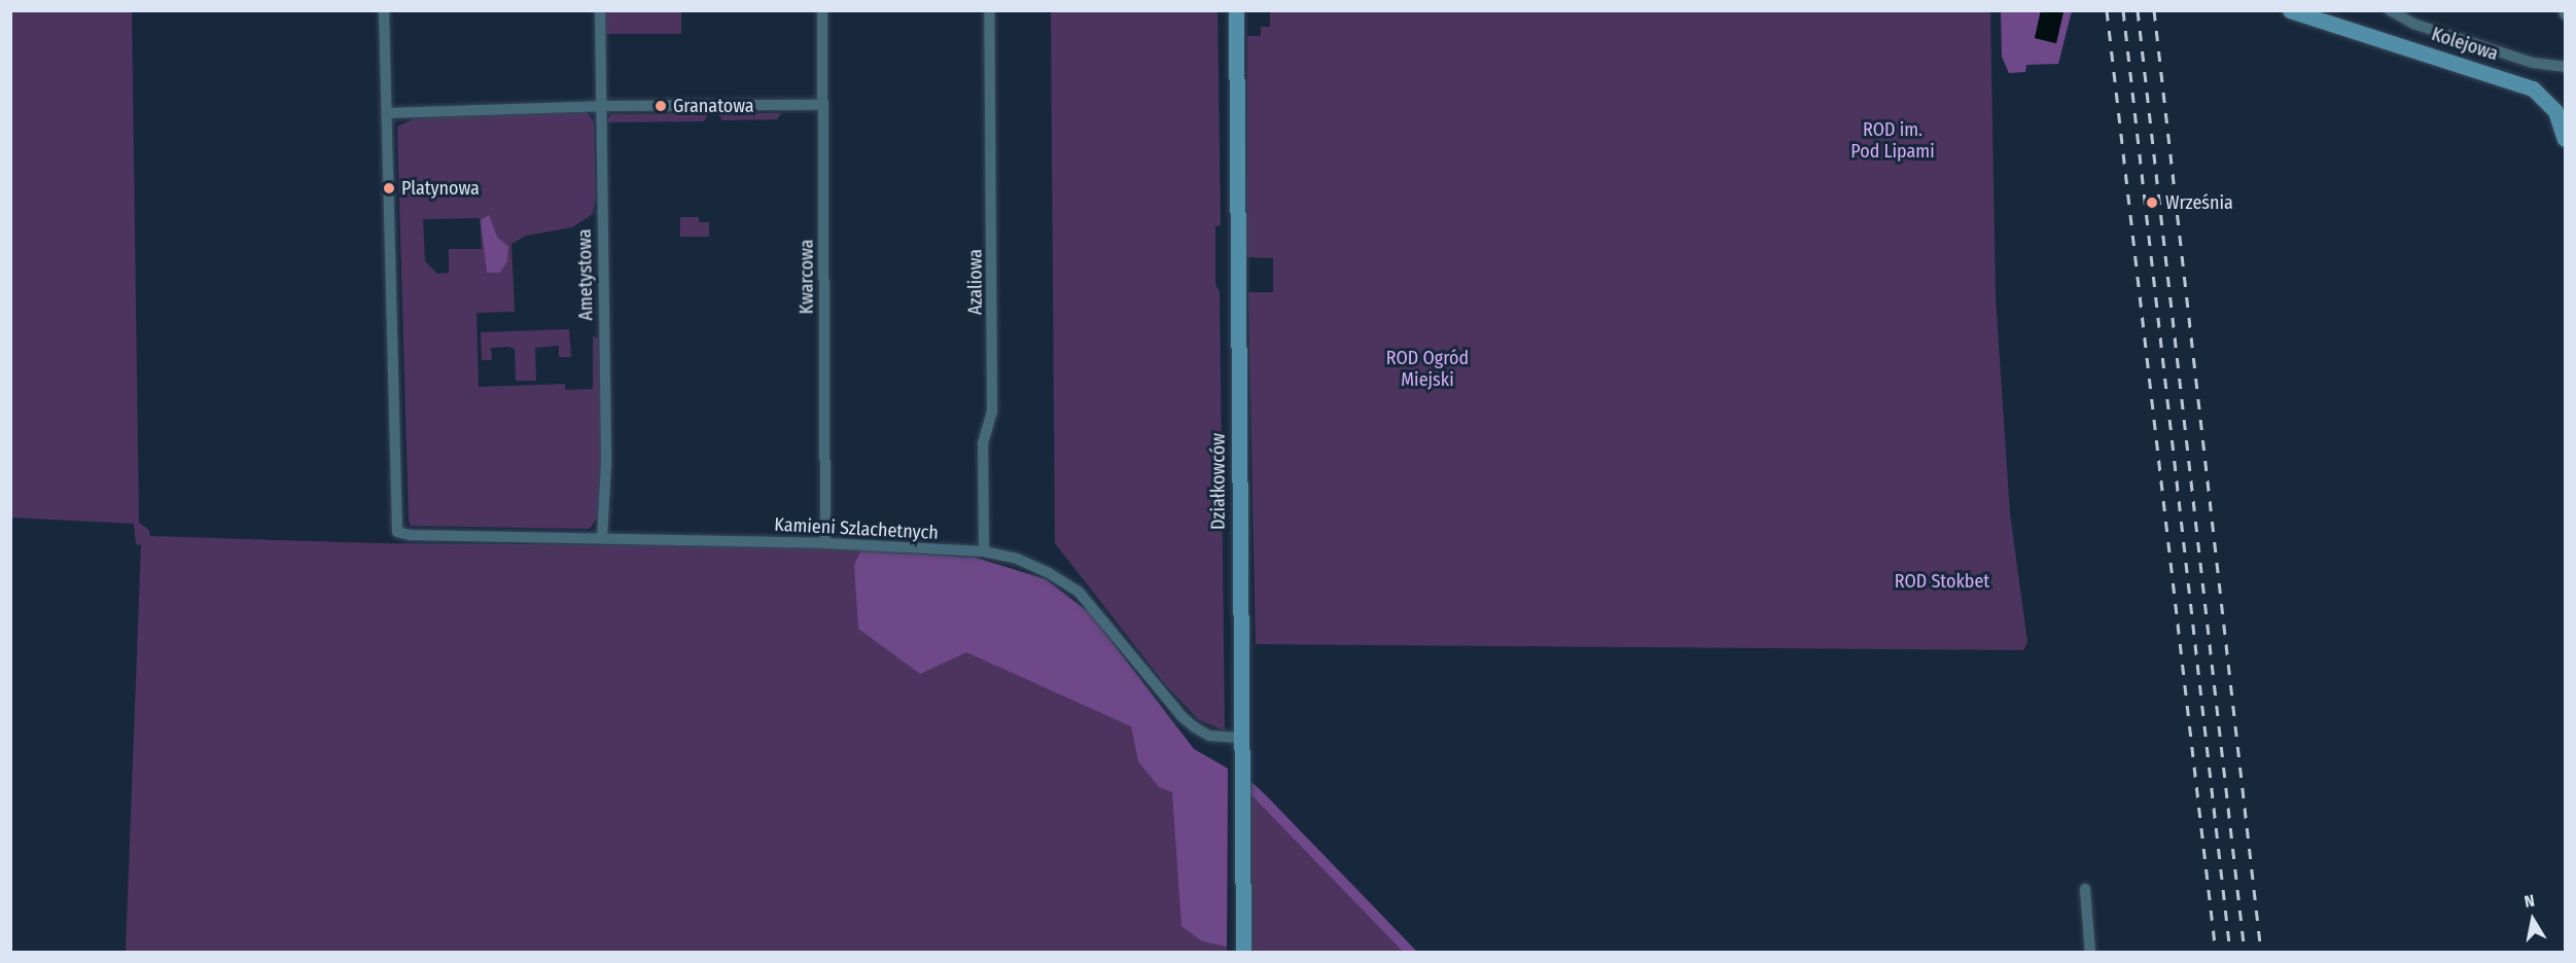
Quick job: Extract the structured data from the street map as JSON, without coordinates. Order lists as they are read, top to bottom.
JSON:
{
  "streets": {
    "street": [
      "Kolejowa",
      "Ametystowa",
      "Kwarcowa",
      "Azaliowa",
      "Działkowców",
      "Kamieni Szlachetnych"
    ]
  },
  "crossings": [
    ["Ametystowa", "Kamieni Szlachetnych"],
    ["Kwarcowa", "Kamieni Szlachetnych"],
    ["Azaliowa", "Kamieni Szlachetnych"],
    ["Działkowców", "Kamieni Szlachetnych"]
  ],
  "parks": ["ROD im. Pod Lipami", "ROD Ogród Miejski", "ROD Stokbet"],
  "places": ["Granatowa", "Platynowa", "Września"],
  "north": "top"
}
